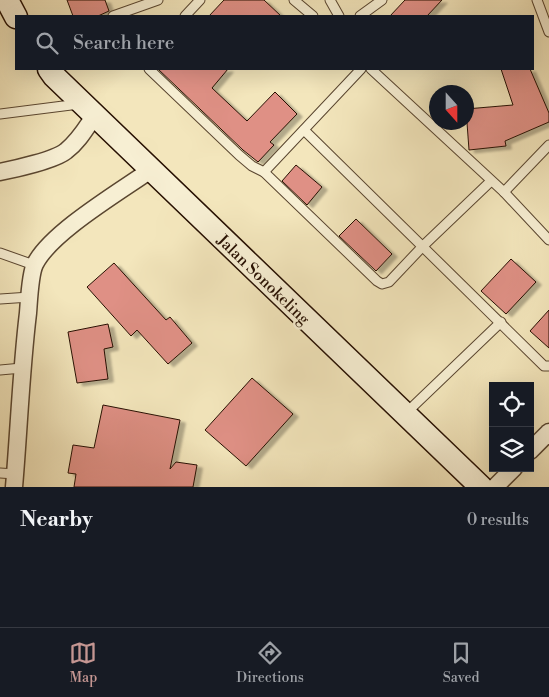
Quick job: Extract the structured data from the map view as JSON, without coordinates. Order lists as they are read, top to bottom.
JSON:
{
  "streets": {
    "street": ["Jalan Sonokeling"]
  },
  "north": "bottom",
  "page": {
    "search": "Search here",
    "heading": ["Nearby", "0 results"],
    "nav": ["Map", "Directions", "Saved"]
  }
}
